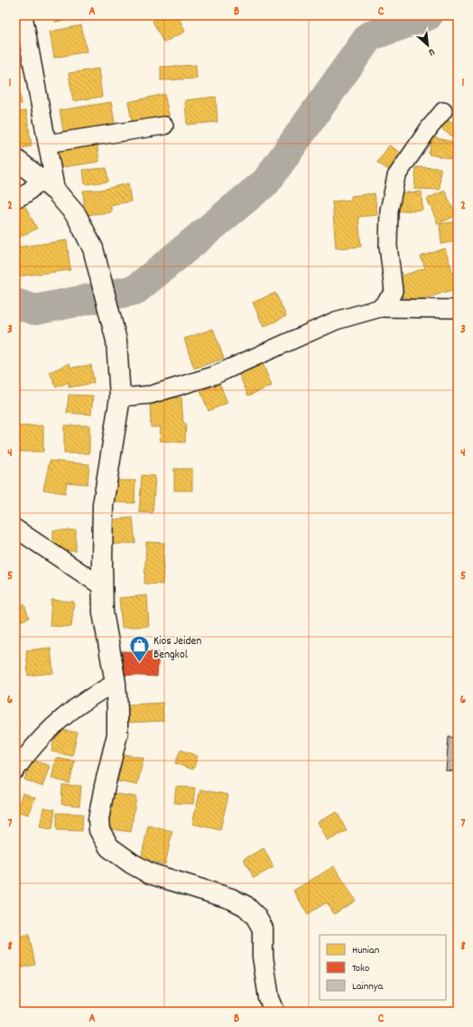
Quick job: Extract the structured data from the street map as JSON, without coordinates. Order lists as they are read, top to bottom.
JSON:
{
  "places": {
    "shop": ["Kios Jeiden Bengkol"]
  },
  "legend": ["Hunian", "Toko", "Lainnya"],
  "north": "bottom right",
  "grid": {
    "columns": ["A", "B", "C"],
    "rows": [
      "1",
      "2",
      "3",
      "4",
      "5",
      "6",
      "7",
      "8"
    ]
  }
}
